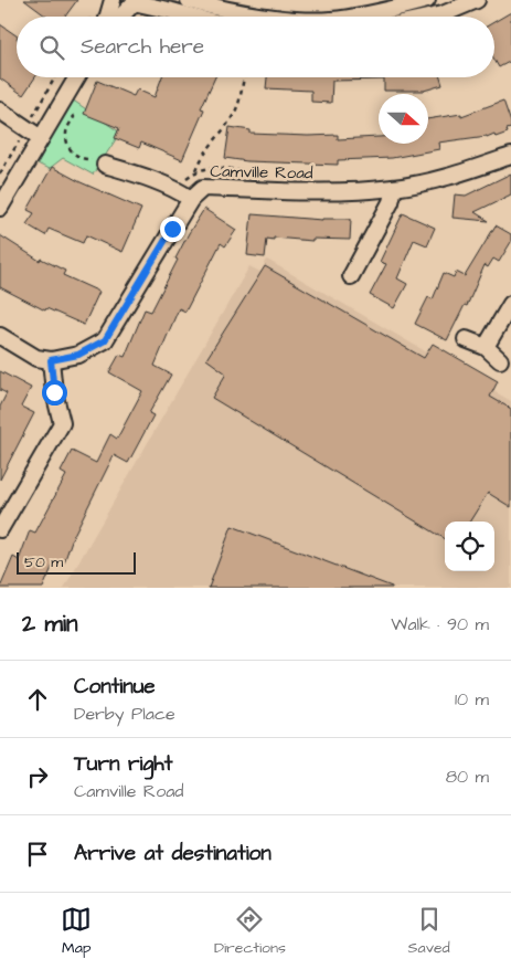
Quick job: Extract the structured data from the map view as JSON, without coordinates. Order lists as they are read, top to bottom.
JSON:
{
  "streets": {
    "street": ["Camville Road"]
  },
  "scale_bar": "50 m",
  "north": "right",
  "page": {
    "search": "Search here",
    "scale": "50 m",
    "heading": ["2 min", "Walk · 90 m"],
    "list": [
      ["Continue", "Derby Place", "10 m"],
      ["Turn right", "Camville Road", "80 m"],
      "Arrive at destination"
    ],
    "nav": ["Map", "Directions", "Saved"]
  }
}
